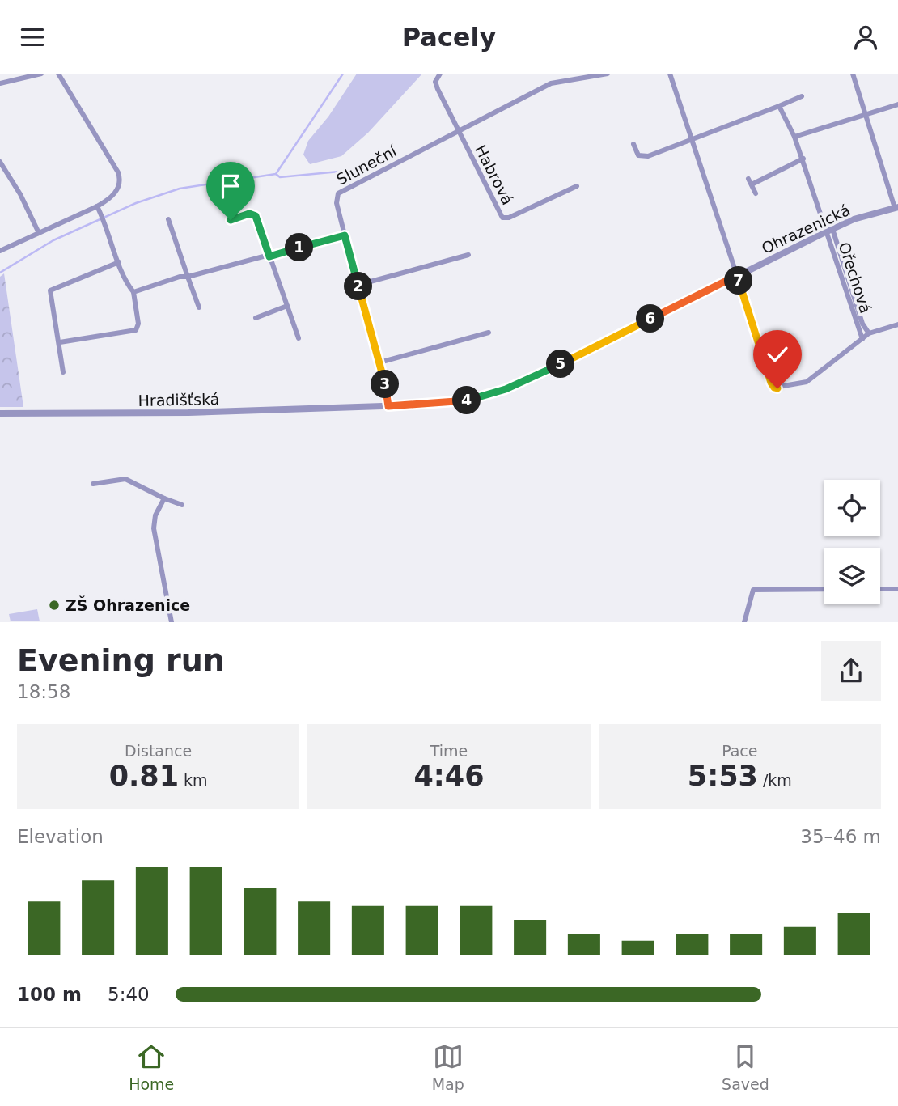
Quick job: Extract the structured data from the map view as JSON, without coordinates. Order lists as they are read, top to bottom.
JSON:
{
  "streets": {
    "street": [
      "Sluneční",
      "Habrová",
      "Ohrazenická",
      "Ořechová",
      "Hradišťská"
    ]
  },
  "crossings": [
    ["Sluneční", "Habrová"],
    ["Sluneční", "Ohrazenická"],
    ["Sluneční", "Hradišťská"],
    ["Ohrazenická", "Ořechová"],
    ["Ohrazenická", "Hradišťská"]
  ],
  "places": ["ZŠ Ohrazenice"],
  "page": {
    "header": "Pacely",
    "pins": [
      "1",
      "7",
      "2",
      "6",
      "5",
      "3",
      "4"
    ],
    "heading": ["Evening run", "18:58"],
    "stats": [
      ["Distance", "0.81 km"],
      ["Time", "4:46"],
      ["Pace", "5:53 /km"]
    ],
    "chart": ["Elevation", "35–46 m"],
    "list": [
      {
        "name": "100 m",
        "note": "5:40"
      }
    ],
    "tabs": ["Home", "Map", "Saved"]
  }
}
